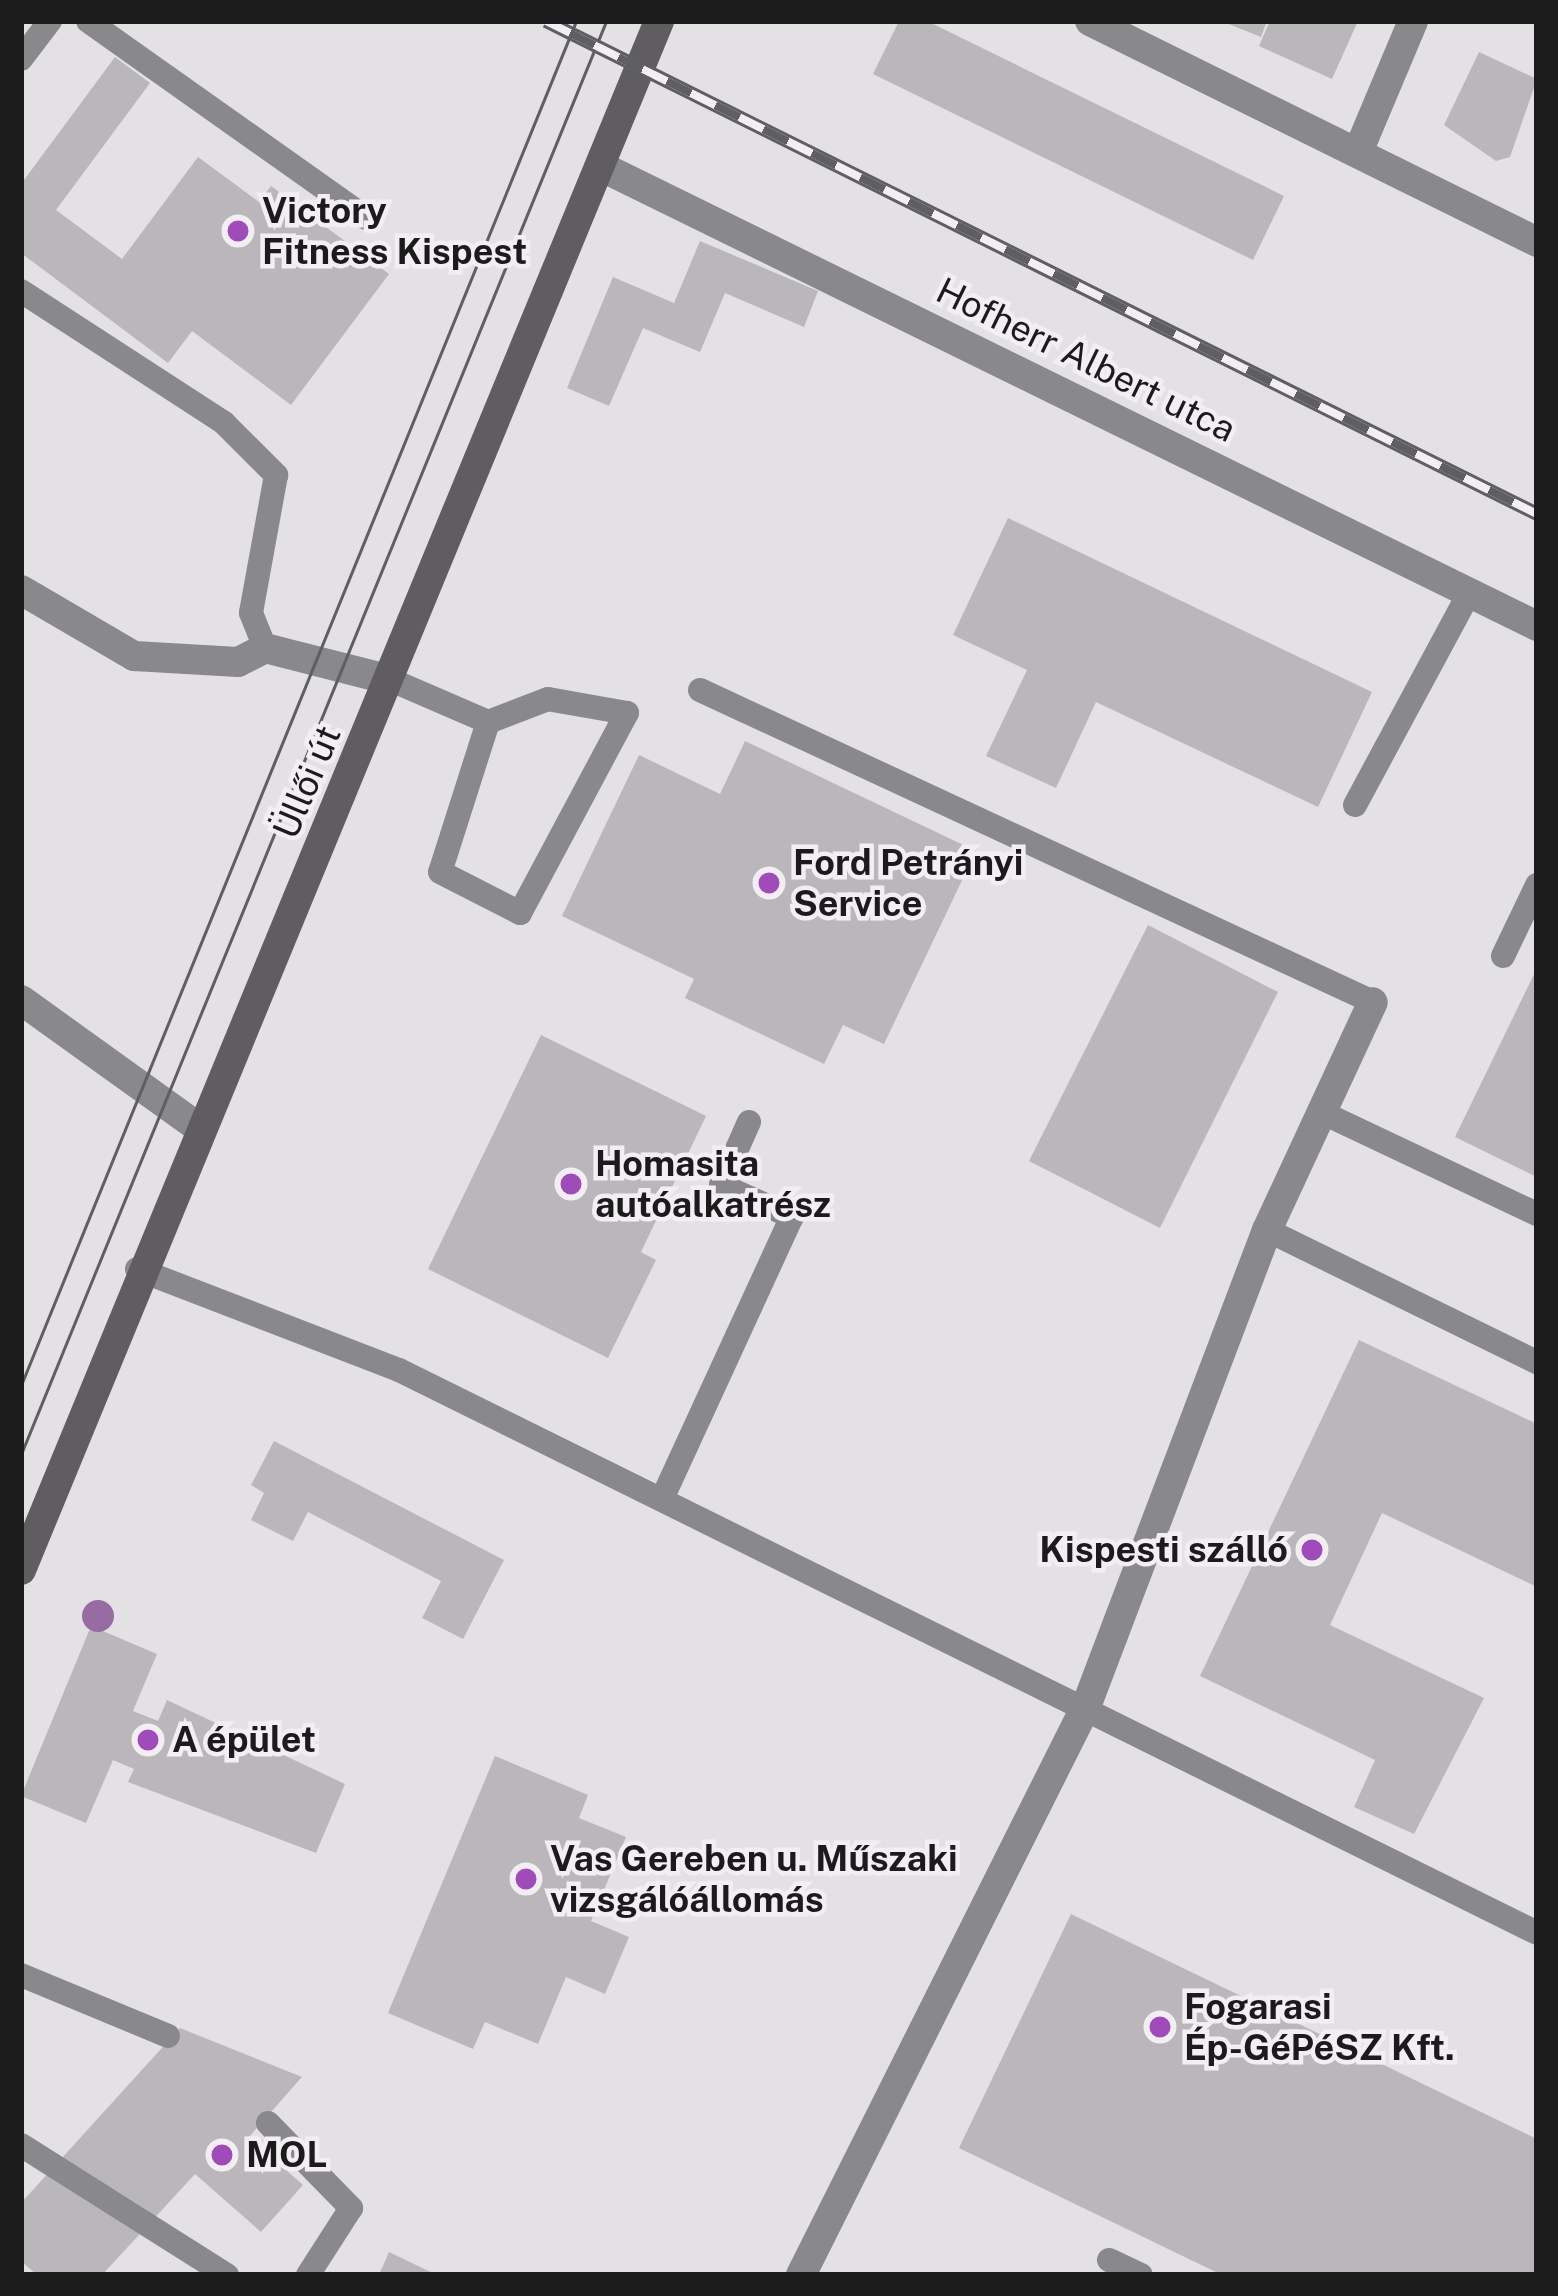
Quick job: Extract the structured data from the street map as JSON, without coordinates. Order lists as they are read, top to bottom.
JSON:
{
  "streets": {
    "main road": ["Üllői út"],
    "street": ["Hofherr Albert utca"]
  },
  "crossings": [
    ["Hofherr Albert utca", "Üllői út"]
  ],
  "places": [
    "Victory Fitness Kispest",
    "Ford Petrányi Service",
    "Homasita autóalkatrész",
    "Kispesti szálló",
    "A épület",
    "Vas Gereben u. Műszaki vizsgálóállomás",
    "Fogarasi Ép-GéPéSZ Kft.",
    "MOL"
  ]
}
